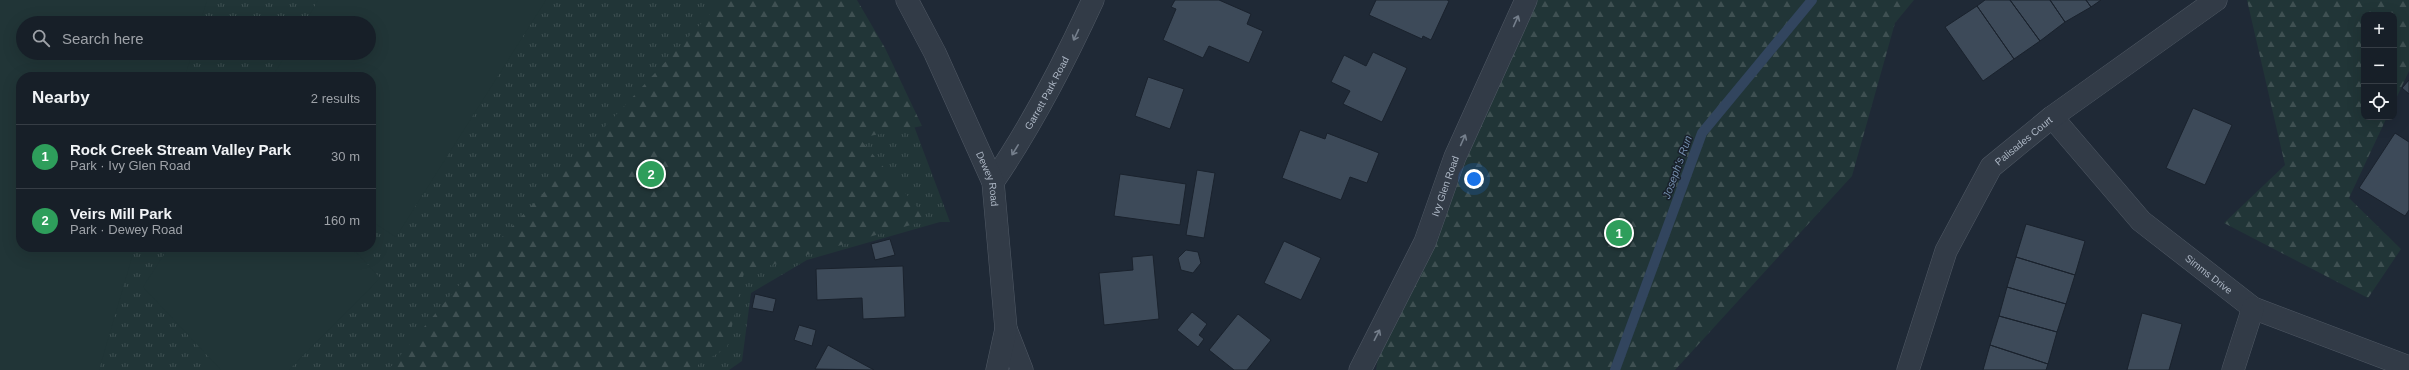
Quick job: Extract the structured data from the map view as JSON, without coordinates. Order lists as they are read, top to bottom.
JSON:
{
  "streets": {
    "street": [
      "Garrett Park Road",
      "Palisades Court",
      "Dewey Road",
      "Ivy Glen Road",
      "Simms Drive"
    ]
  },
  "crossings": [
    ["Garrett Park Road", "Dewey Road"],
    ["Palisades Court", "Simms Drive"]
  ],
  "one_way": ["Garrett Park Road", "Ivy Glen Road"],
  "water": ["Joseph's Run"],
  "page": {
    "map_buttons": ["+", "−"],
    "search": "Search here",
    "heading": ["Nearby", "2 results"],
    "list": [
      {
        "mark": "1",
        "name": "Rock Creek Stream Valley Park",
        "note": "Park · Ivy Glen Road",
        "value": "30 m"
      },
      {
        "mark": "2",
        "name": "Veirs Mill Park",
        "note": "Park · Dewey Road",
        "value": "160 m"
      }
    ],
    "pins": ["2", "1"]
  }
}
